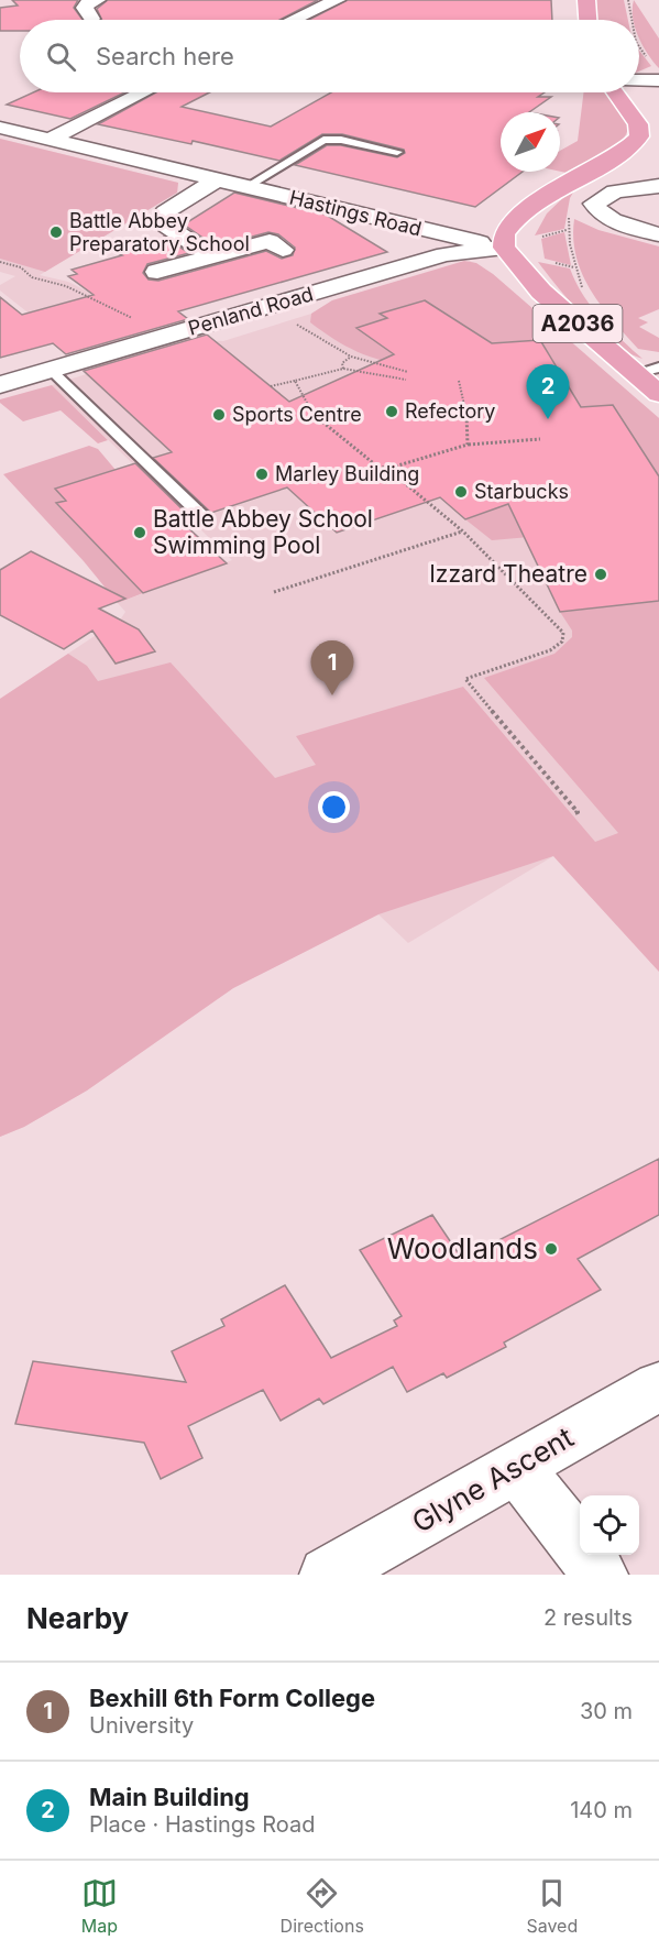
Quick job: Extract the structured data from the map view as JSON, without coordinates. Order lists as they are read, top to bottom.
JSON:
{
  "streets": {
    "main road": ["A2036"],
    "street": ["Hastings Road", "Penland Road", "Glyne Ascent"]
  },
  "crossings": [
    ["Hastings Road", "Penland Road"],
    ["Hastings Road", "A2036"],
    ["Penland Road", "A2036"]
  ],
  "places": [
    "Battle Abbey Preparatory School",
    "Refectory",
    "Sports Centre",
    "Marley Building",
    "Starbucks",
    "Battle Abbey School Swimming Pool",
    "Izzard Theatre",
    "Woodlands"
  ],
  "north": "top right",
  "page": {
    "search": "Search here",
    "pins": ["2", "1"],
    "heading": ["Nearby", "2 results"],
    "list": [
      {
        "mark": "1",
        "name": "Bexhill 6th Form College",
        "note": "University",
        "value": "30 m"
      },
      {
        "mark": "2",
        "name": "Main Building",
        "note": "Place · Hastings Road",
        "value": "140 m"
      }
    ],
    "nav": ["Map", "Directions", "Saved"]
  }
}
